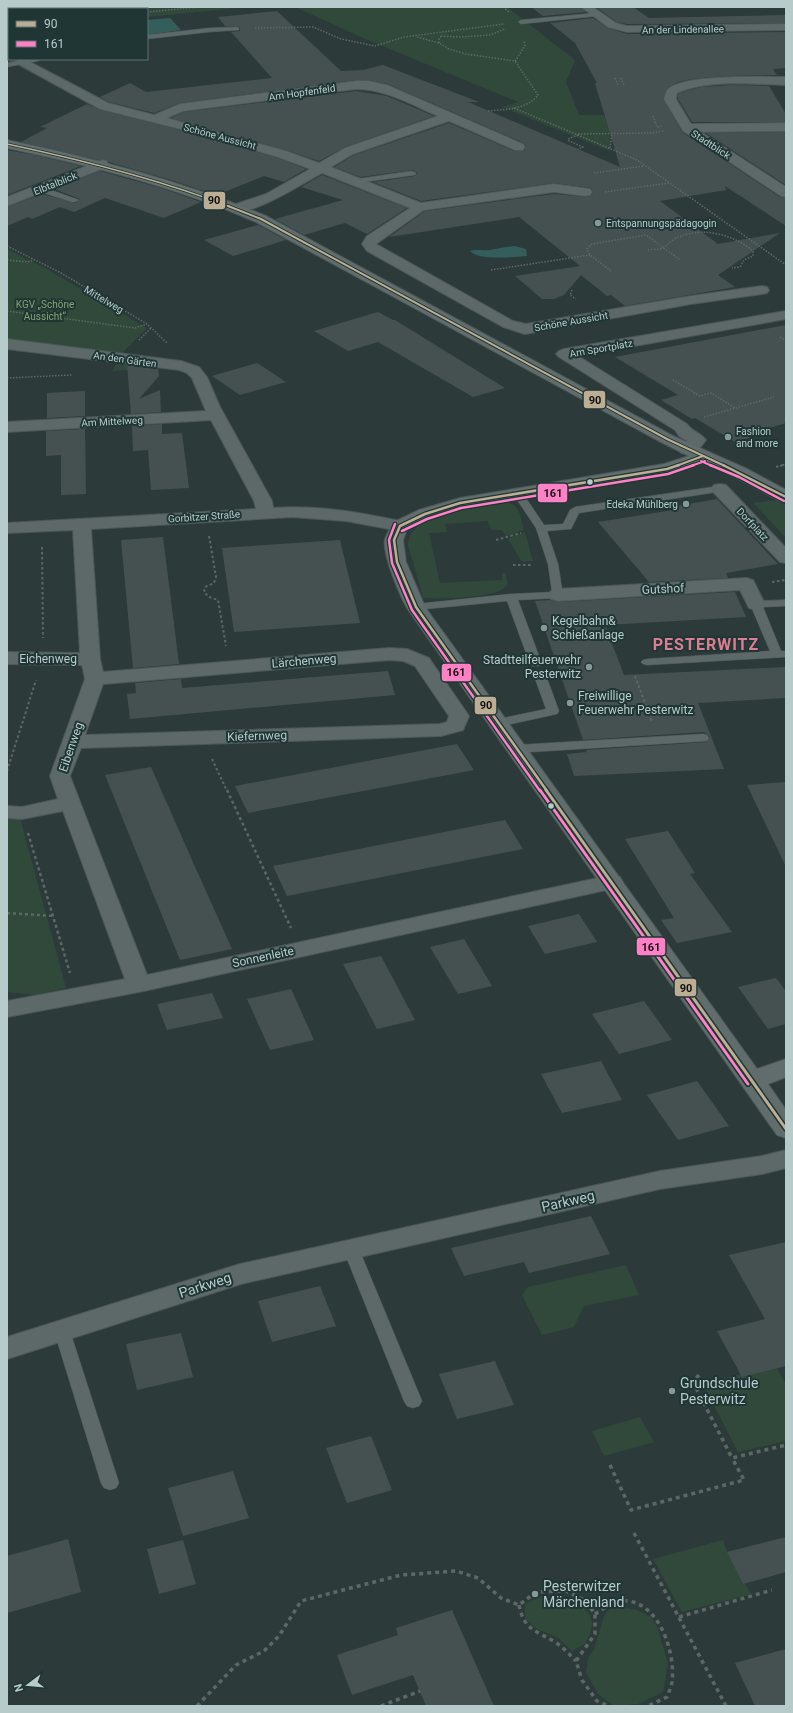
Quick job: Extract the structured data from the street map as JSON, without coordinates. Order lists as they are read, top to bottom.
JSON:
{
  "streets": {
    "street": [
      "An der Lindenallee",
      "Am Hopfenfeld",
      "Schöne Aussicht",
      "Stadtblick",
      "Elbtalblick",
      "Am Sportplatz",
      "An den Gärten",
      "Am Mittelweg",
      "Gorbitzer Straße",
      "Dorfplatz",
      "Gutshof",
      "Eichenweg",
      "Lärchenweg",
      "Kiefernweg",
      "Eibenweg",
      "Sonnenleite",
      "Parkweg"
    ],
    "path": ["Mittelweg"]
  },
  "crossings": [
    ["Am Hopfenfeld", "Schöne Aussicht"],
    ["Elbtalblick", "Am Sportplatz"],
    ["Mittelweg", "An den Gärten"],
    ["An den Gärten", "Am Mittelweg"],
    ["Lärchenweg", "Kiefernweg"],
    ["Lärchenweg", "Eibenweg"],
    ["Kiefernweg", "Eibenweg"],
    ["Eibenweg", "Sonnenleite"]
  ],
  "districts": ["PESTERWITZ"],
  "parks": ["KGV „Schöne Aussicht“"],
  "places": [
    "Entspannungspädagogin",
    "Fashion and more",
    "Edeka Mühlberg",
    "Kegelbahn& Schießanlage",
    "Stadtteilfeuerwehr Pesterwitz",
    "Freiwillige Feuerwehr Pesterwitz",
    "Grundschule Pesterwitz",
    "Pesterwitzer Märchenland"
  ],
  "lines": ["transit line 90", "transit line 161"],
  "legend": ["90", "161"],
  "north": "left"
}
